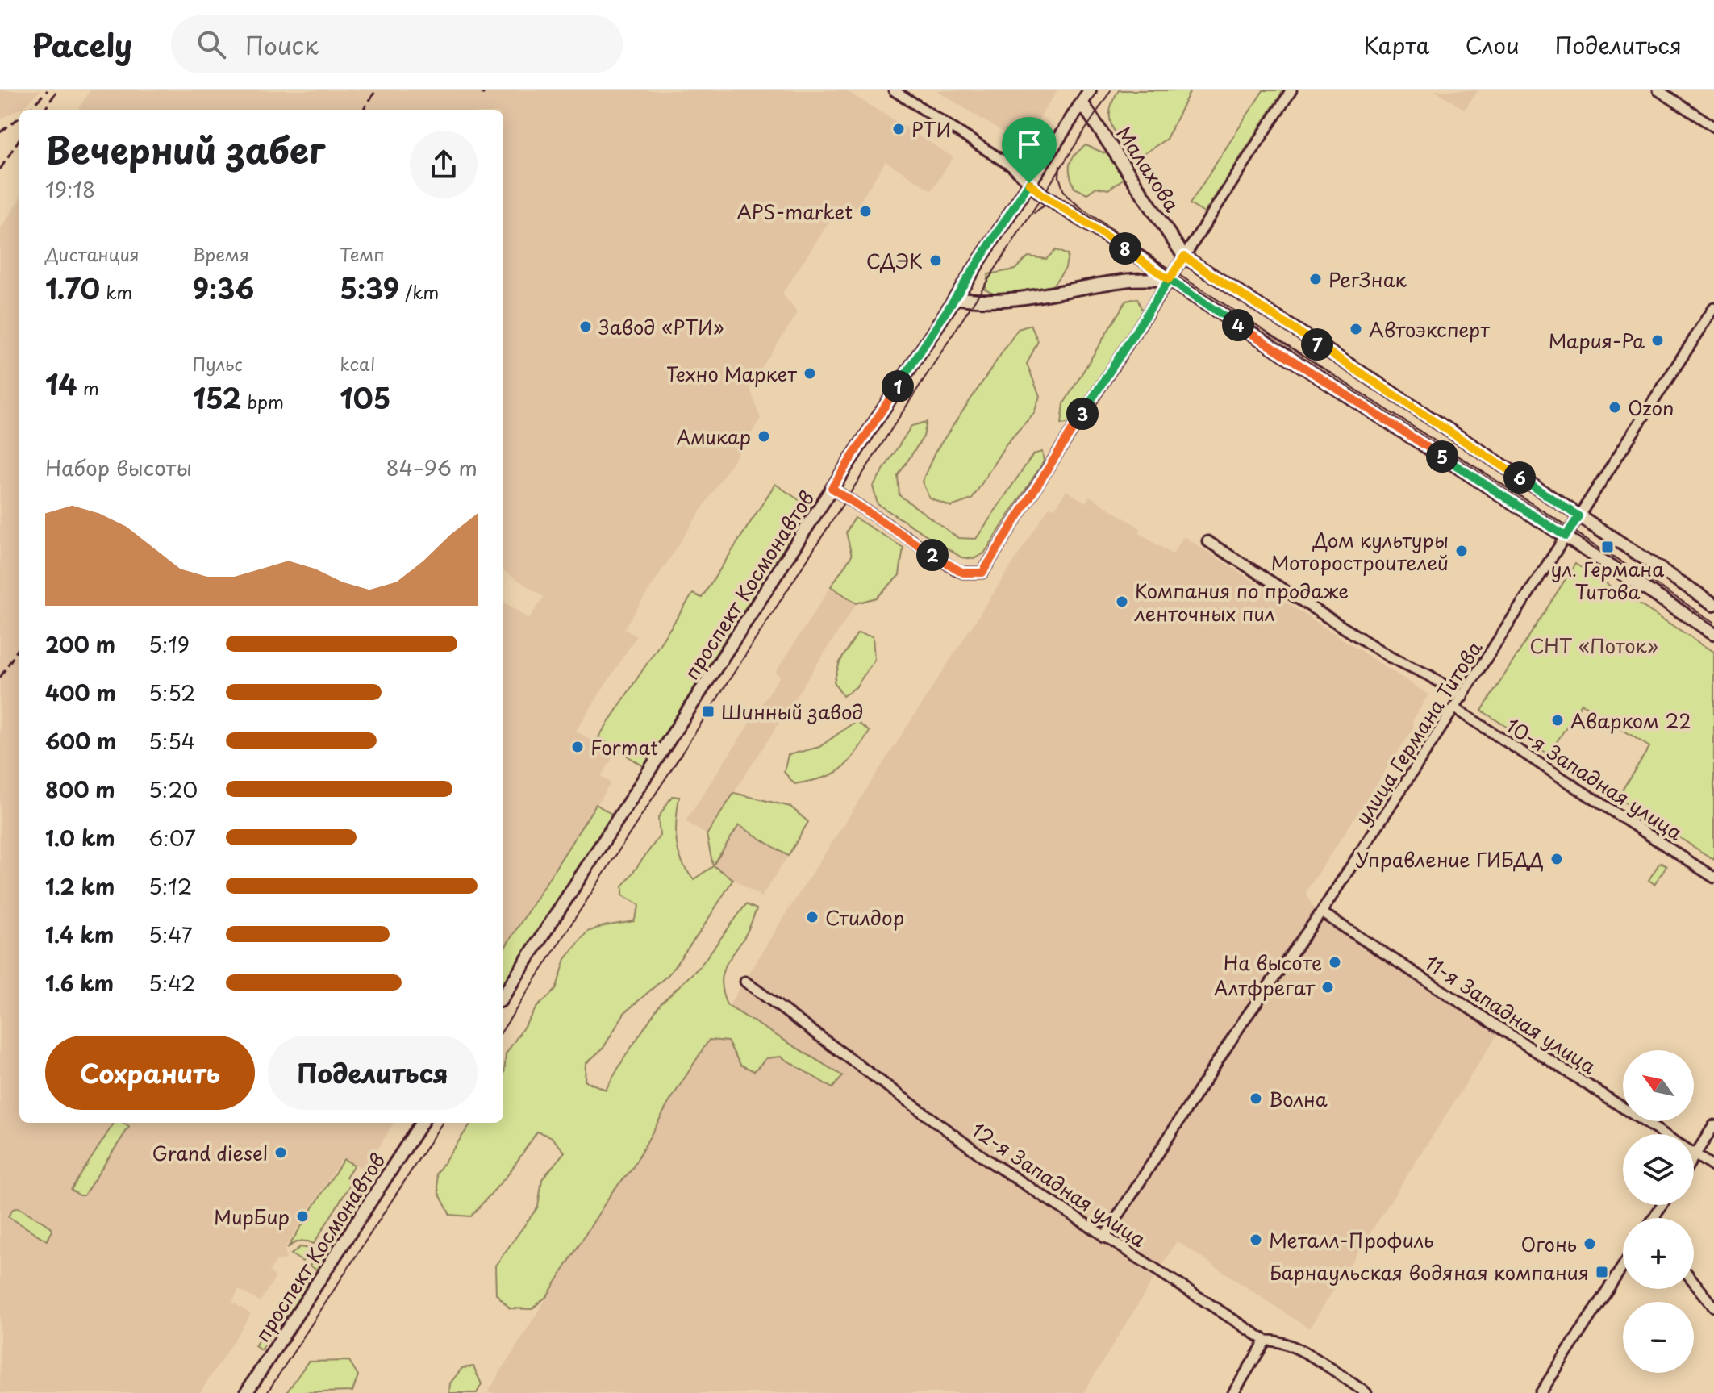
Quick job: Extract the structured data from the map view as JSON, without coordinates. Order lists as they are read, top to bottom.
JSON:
{
  "streets": {
    "main road": ["Малахова", "проспект Космонавтов"],
    "street": [
      "улица Германа Титова",
      "10-я Западная улица",
      "11-я Западная улица",
      "12-я Западная улица"
    ]
  },
  "crossings": [
    ["Малахова", "проспект Космонавтов"],
    ["улица Германа Титова", "10-я Западная улица"],
    ["улица Германа Титова", "11-я Западная улица"],
    ["улица Германа Титова", "12-я Западная улица"]
  ],
  "parks": ["СНТ «Поток»"],
  "places": {
    "other": [
      "РТИ",
      "АPS-market",
      "СДЭК",
      "РегЗнак",
      "Завод «РТИ»",
      "Автоэксперт",
      "Мария-Ра",
      "Техно Маркет",
      "Ozon",
      "Амикар",
      "Дом культуры Моторостроителей",
      "Компания по продаже ленточных пил",
      "Аварком 22",
      "Format",
      "Управление ГИБДД",
      "Стилдор",
      "На высоте",
      "Алтфрегат",
      "Волна",
      "Grand diesel",
      "МирБир",
      "Металл-Профиль",
      "Огонь"
    ],
    "transit": ["ул. Германа Титова", "Шинный завод", "Барнаульская водяная компания"]
  },
  "north": "top left",
  "page": {
    "header": "Pacely",
    "search": "Поиск",
    "nav": ["Карта", "Слои", "Поделиться"],
    "heading": ["Вечерний забег", "19:18"],
    "stats": [
      ["Дистанция", "1.70 km"],
      ["Время", "9:36"],
      ["Темп", "5:39 /km"],
      ["14 m"],
      ["Пульс", "152 bpm"],
      ["kcal", "105"]
    ],
    "pins": [
      "8",
      "4",
      "7",
      "1",
      "3",
      "5",
      "6",
      "2"
    ],
    "chart": ["Набор высоты", "84–96 m"],
    "list": [
      {
        "name": "200 m",
        "note": "5:19"
      },
      {
        "name": "400 m",
        "note": "5:52"
      },
      {
        "name": "600 m",
        "note": "5:54"
      },
      {
        "name": "800 m",
        "note": "5:20"
      },
      {
        "name": "1.0 km",
        "note": "6:07"
      },
      {
        "name": "1.2 km",
        "note": "5:12"
      },
      {
        "name": "1.4 km",
        "note": "5:47"
      },
      {
        "name": "1.6 km",
        "note": "5:42"
      }
    ],
    "buttons": ["Сохранить", "Поделиться"],
    "map_buttons": ["+", "−"]
  }
}
